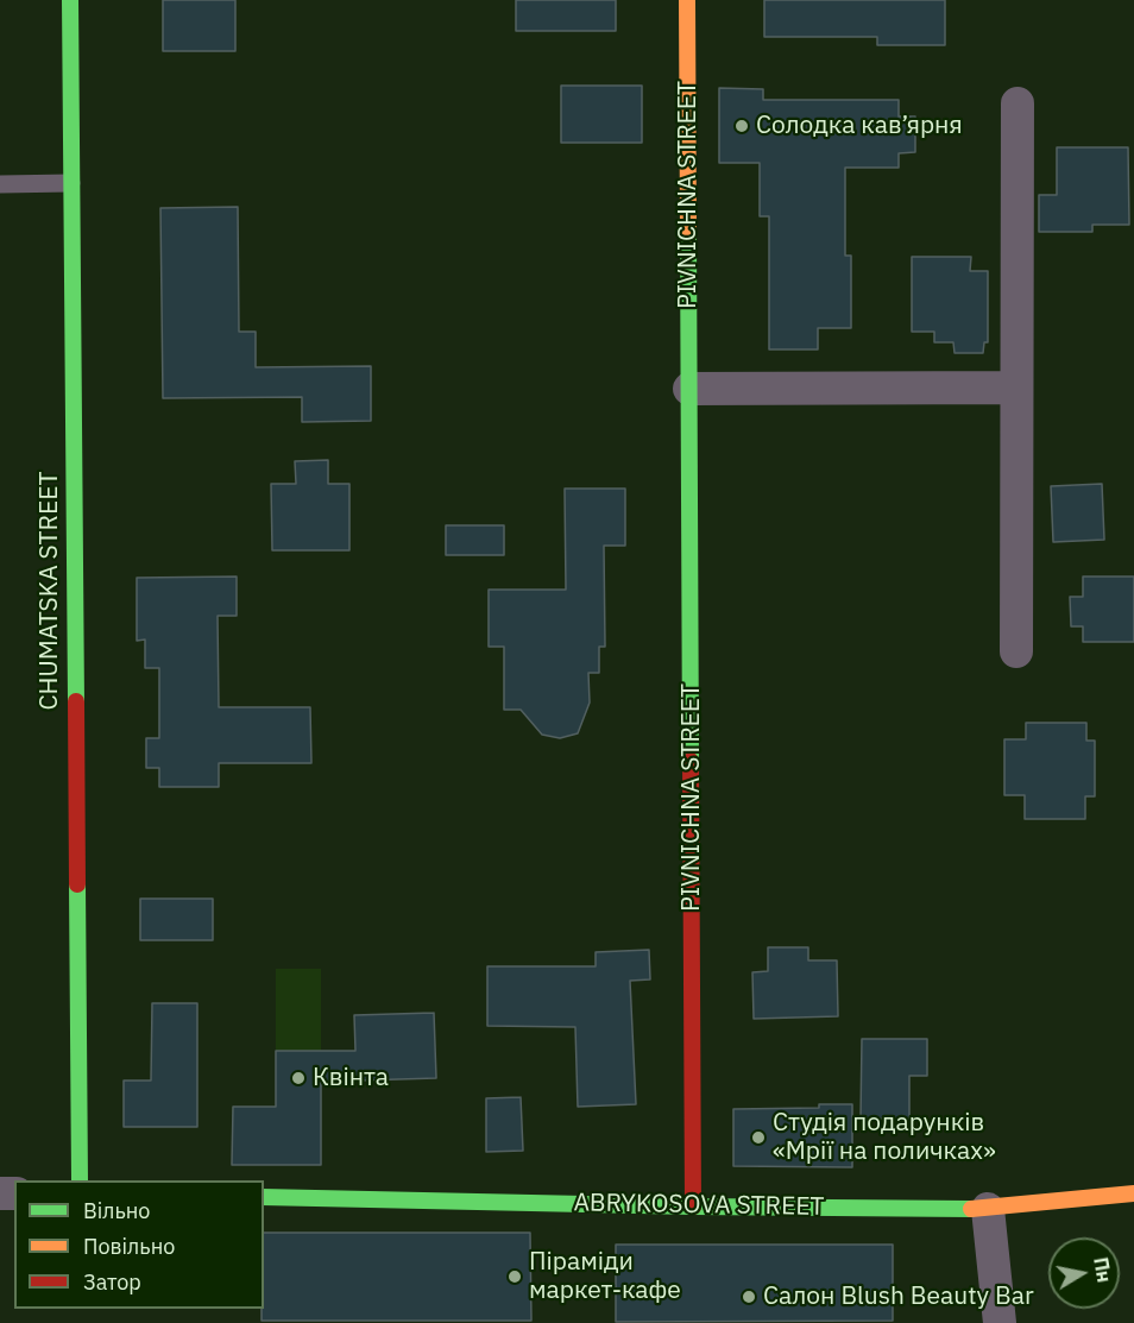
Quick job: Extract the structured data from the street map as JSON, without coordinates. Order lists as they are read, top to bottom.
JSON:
{
  "streets": {
    "street": ["PIVNICHNA STREET", "CHUMATSKA STREET", "ABRYKOSOVA STREET"]
  },
  "crossings": [
    ["PIVNICHNA STREET", "ABRYKOSOVA STREET"]
  ],
  "places": [
    "Солодка кав’ярня",
    "Квінта",
    "Студія подарунків «Мрії на поличках»",
    "Піраміди маркет-кафе",
    "Салон Blush Beauty Bar"
  ],
  "legend": ["Вільно", "Повільно", "Затор"],
  "north": "right"
}
